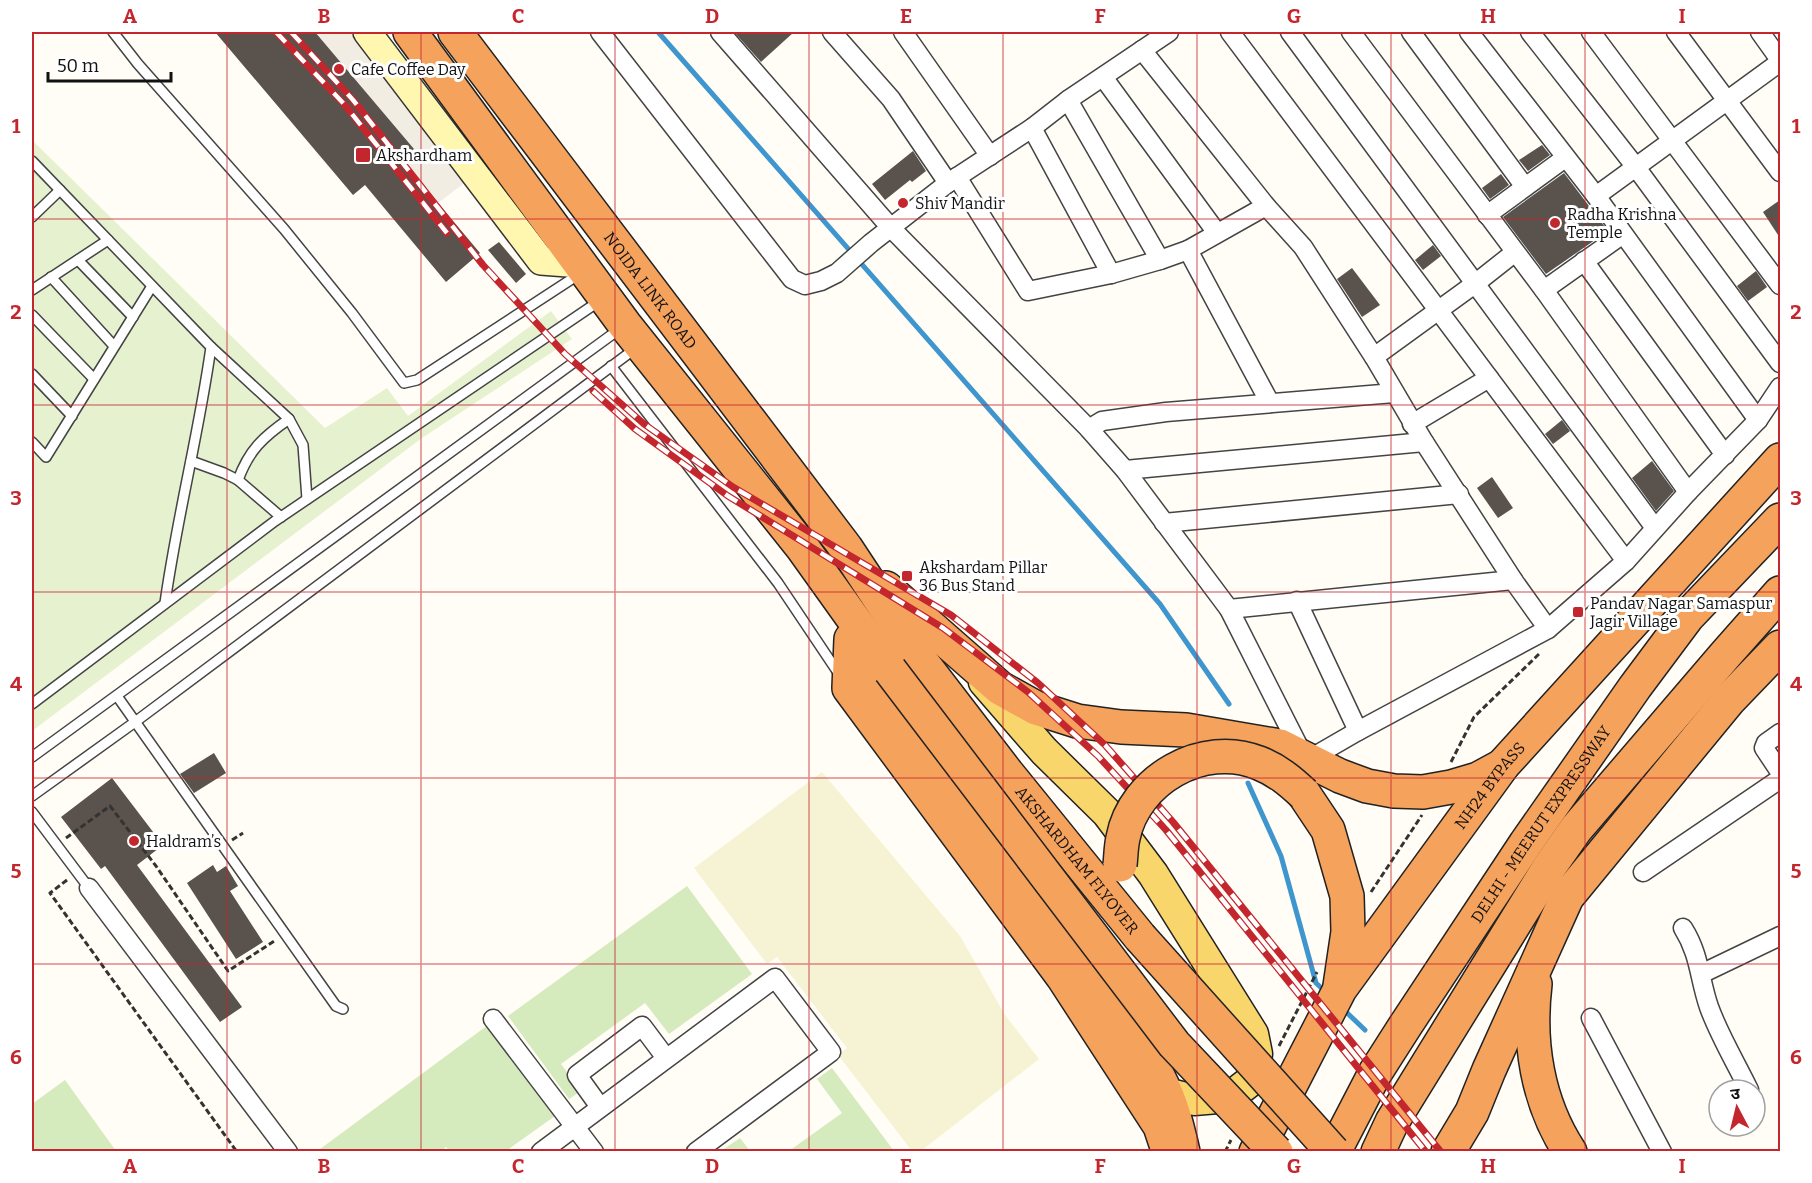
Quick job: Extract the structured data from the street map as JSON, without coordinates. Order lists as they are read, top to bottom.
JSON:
{
  "streets": {
    "highway": [
      "NOIDA LINK ROAD",
      "NH24 BYPASS",
      "DELHI - MEERUT EXPRESSWAY",
      "AKSHARDHAM FLYOVER"
    ]
  },
  "crossings": [
    ["NOIDA LINK ROAD", "AKSHARDHAM FLYOVER"],
    ["DELHI - MEERUT EXPRESSWAY", "AKSHARDHAM FLYOVER"]
  ],
  "places": {
    "other": [
      "Cafe Coffee Day",
      "Shiv Mandir",
      "Radha Krishna Temple",
      "Haldram’s"
    ],
    "transit": ["Akshardham", "Akshardam Pillar 36 Bus Stand", "Pandav Nagar Samaspur Jagir Village"]
  },
  "scale_bar": "50 m",
  "north": "top",
  "grid": {
    "columns": [
      "A",
      "B",
      "C",
      "D",
      "E",
      "F",
      "G",
      "H",
      "I"
    ],
    "rows": [
      "1",
      "2",
      "3",
      "4",
      "5",
      "6"
    ]
  }
}
